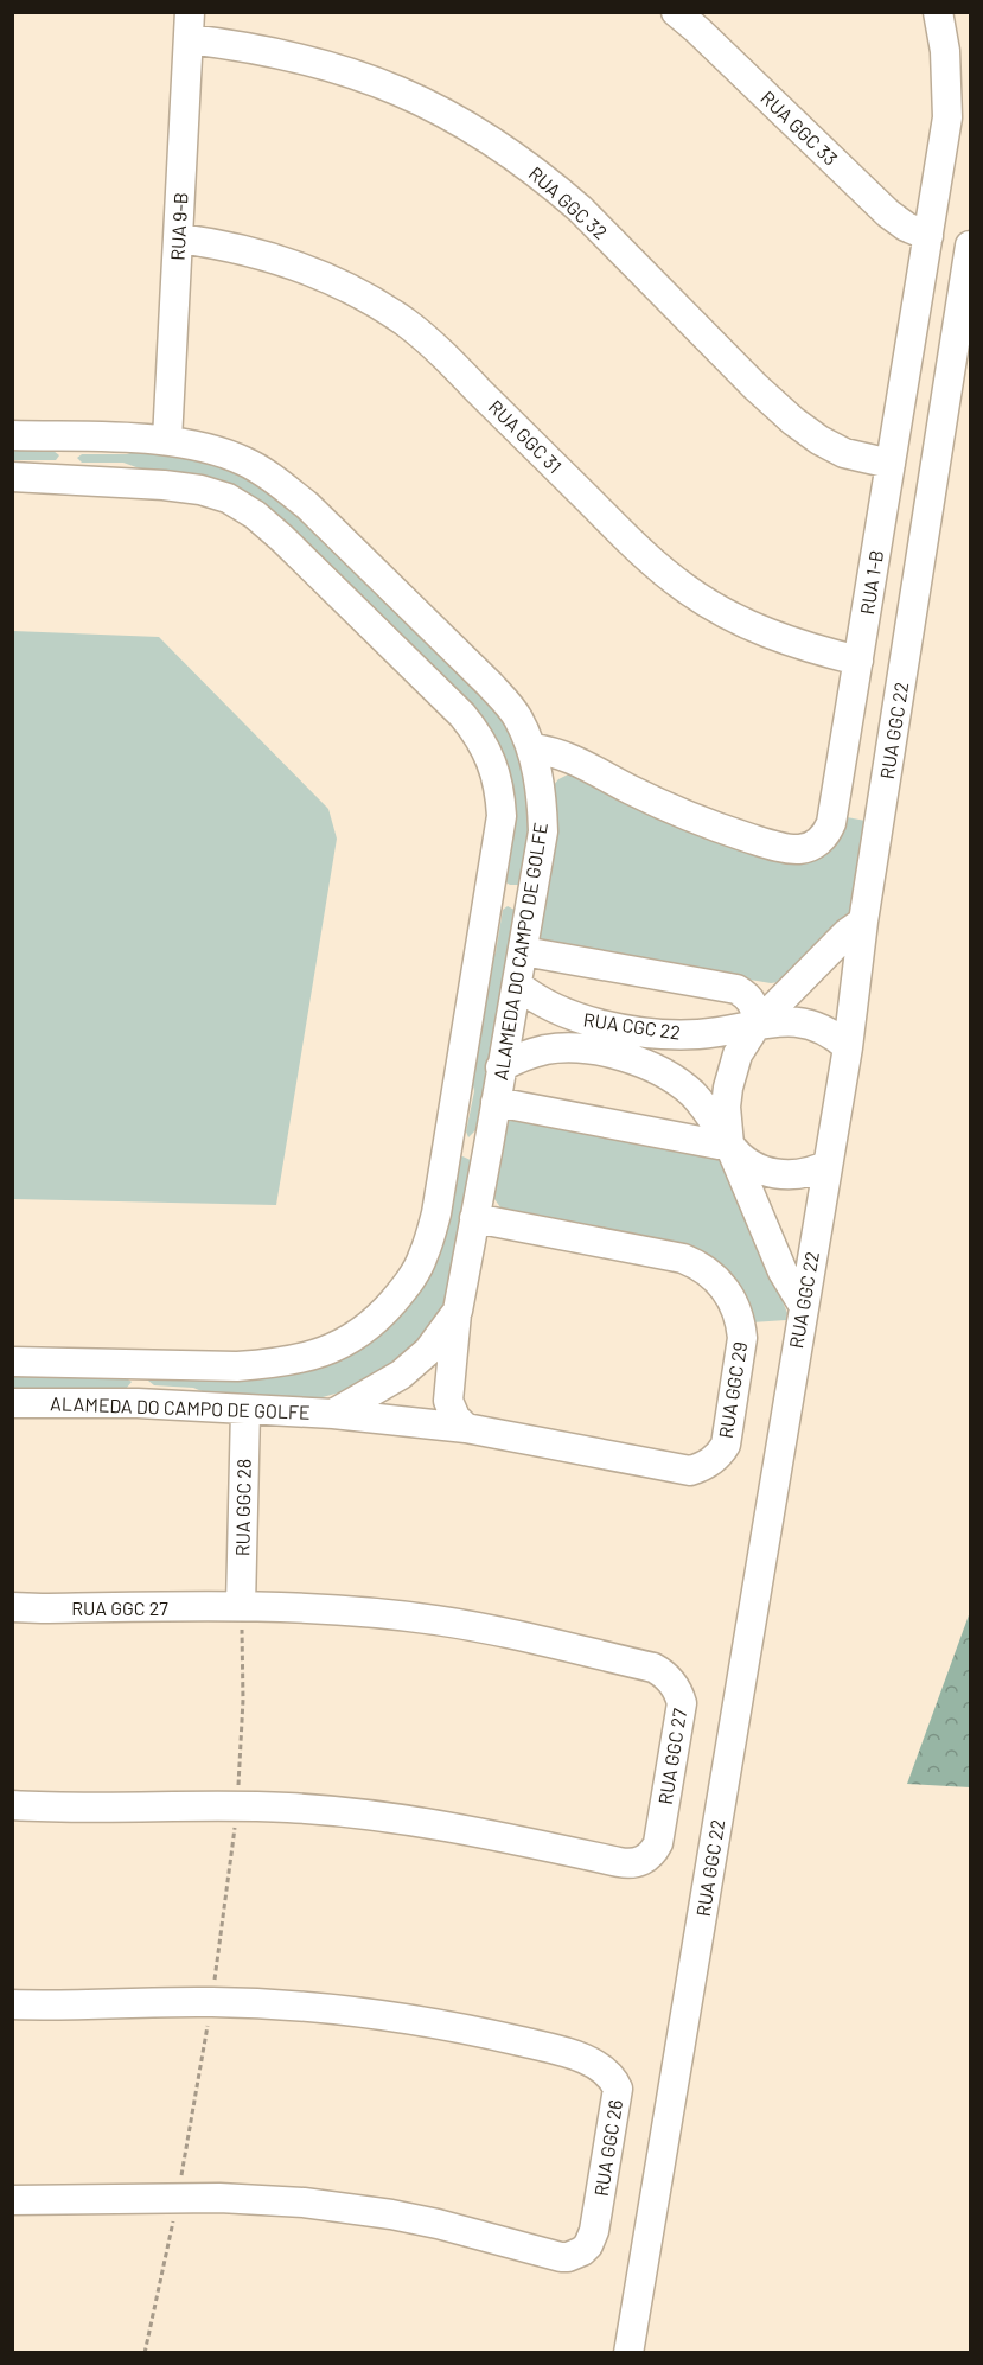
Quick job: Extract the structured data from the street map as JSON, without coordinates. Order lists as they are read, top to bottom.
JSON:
{
  "streets": {
    "street": [
      "RUA GGC 33",
      "RUA GGC 32",
      "RUA 9-B",
      "RUA GGC 31",
      "RUA 1-B",
      "RUA GGC 22",
      "ALAMEDA DO CAMPO DE GOLFE",
      "RUA CGC 22",
      "RUA GGC 29",
      "RUA GGC 28",
      "RUA GGC 27",
      "RUA GGC 26"
    ]
  },
  "crossings": [
    ["RUA GGC 33", "RUA 1-B"],
    ["RUA GGC 32", "RUA 9-B"],
    ["RUA GGC 32", "RUA 1-B"],
    ["RUA 9-B", "RUA GGC 31"],
    ["RUA 9-B", "ALAMEDA DO CAMPO DE GOLFE"],
    ["RUA GGC 31", "RUA 1-B"],
    ["RUA 1-B", "ALAMEDA DO CAMPO DE GOLFE"],
    ["RUA GGC 22", "RUA CGC 22"],
    ["ALAMEDA DO CAMPO DE GOLFE", "RUA CGC 22"],
    ["ALAMEDA DO CAMPO DE GOLFE", "RUA GGC 29"],
    ["ALAMEDA DO CAMPO DE GOLFE", "RUA GGC 28"],
    ["RUA GGC 28", "RUA GGC 27"]
  ]
}
